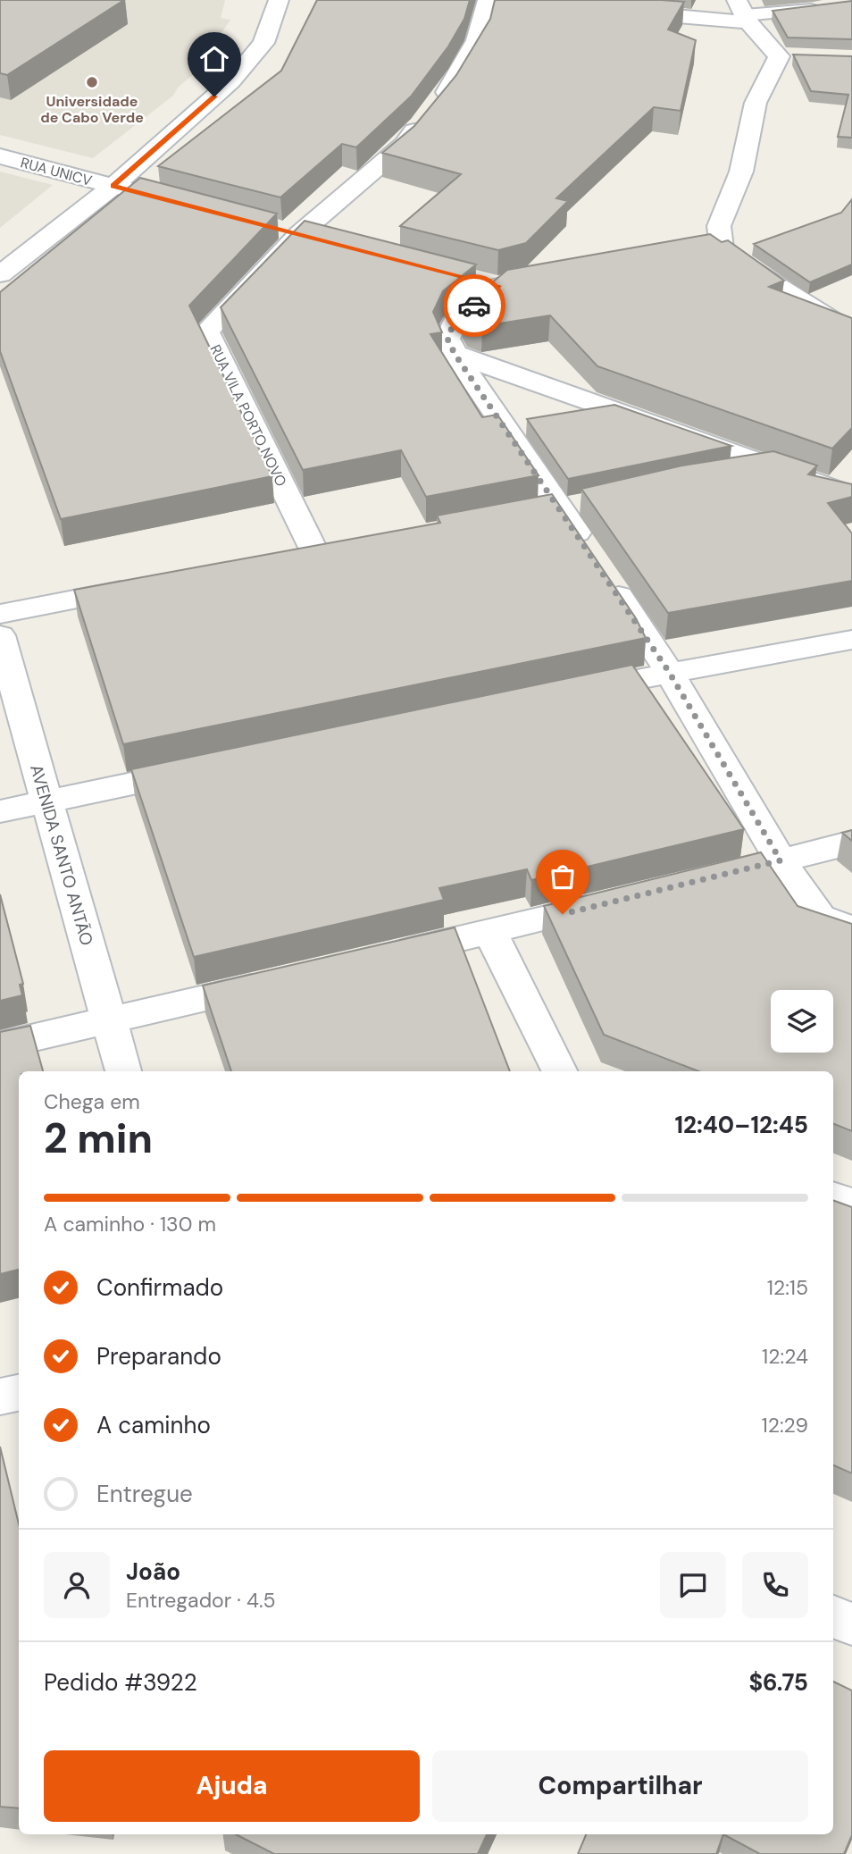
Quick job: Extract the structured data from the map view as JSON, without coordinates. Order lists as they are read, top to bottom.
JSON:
{
  "streets": {
    "street": ["RUA UNICV", "RUA VILA PORTO NOVO", "AVENIDA SANTO ANTÃO"]
  },
  "places": ["Universidade de Cabo Verde"],
  "page": {
    "heading": ["2 min", "Chega em", "12:40–12:45"],
    "panel": [
      "João",
      "Entregador · 4.5",
      "Pedido #3922",
      "$6.75"
    ],
    "bar": "A caminho · 130 m",
    "list": [
      ["Confirmado", "12:15"],
      ["Preparando", "12:24"],
      ["A caminho", "12:29"],
      "Entregue"
    ],
    "buttons": ["Ajuda", "Compartilhar"]
  }
}
